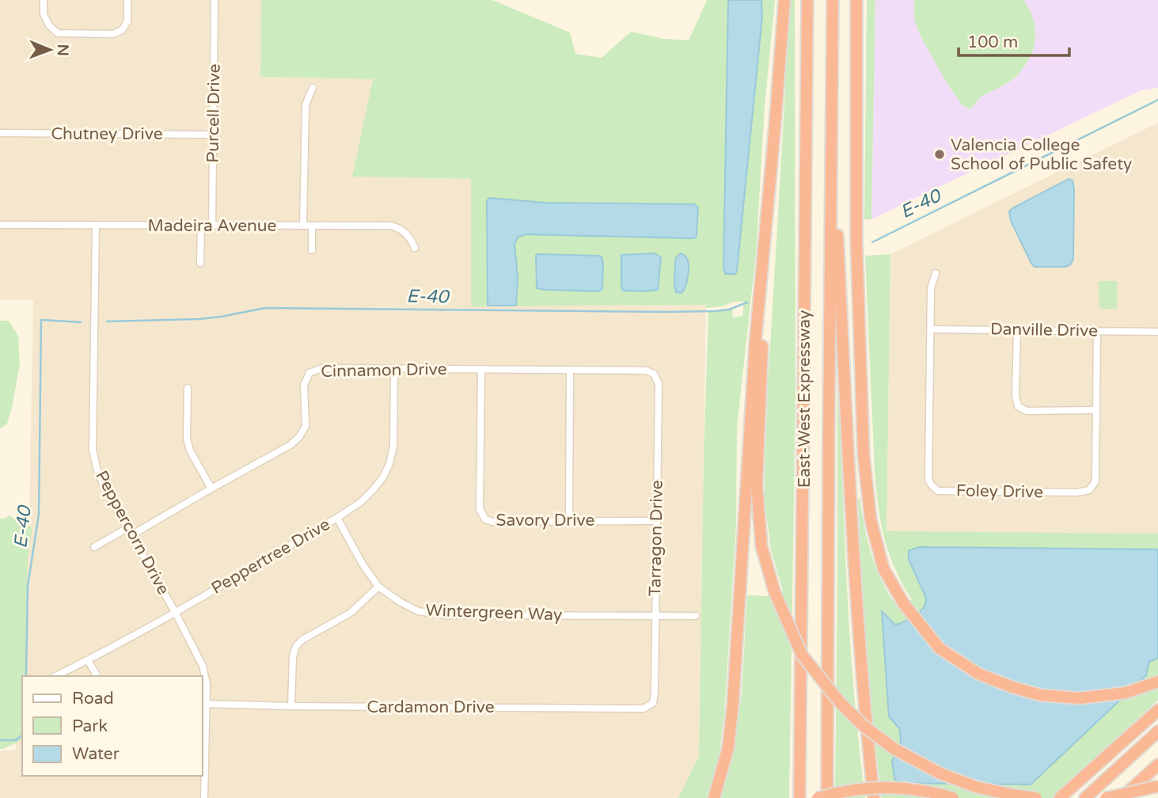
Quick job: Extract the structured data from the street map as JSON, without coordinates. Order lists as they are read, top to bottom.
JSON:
{
  "streets": {
    "highway": ["East-West Expressway"],
    "street": [
      "Purcell Drive",
      "Chutney Drive",
      "Madeira Avenue",
      "Danville Drive",
      "Cinnamon Drive",
      "Foley Drive",
      "Savory Drive",
      "Peppercorn Drive",
      "Tarragon Drive",
      "Peppertree Drive",
      "Wintergreen Way",
      "Cardamon Drive"
    ]
  },
  "crossings": [
    ["Purcell Drive", "Chutney Drive"],
    ["Purcell Drive", "Madeira Avenue"],
    ["Madeira Avenue", "Peppercorn Drive"],
    ["Danville Drive", "Foley Drive"],
    ["Cinnamon Drive", "Savory Drive"],
    ["Cinnamon Drive", "Peppercorn Drive"],
    ["Cinnamon Drive", "Tarragon Drive"],
    ["Cinnamon Drive", "Peppertree Drive"],
    ["Savory Drive", "Tarragon Drive"],
    ["Peppercorn Drive", "Peppertree Drive"],
    ["Peppercorn Drive", "Cardamon Drive"],
    ["Tarragon Drive", "Wintergreen Way"],
    ["Tarragon Drive", "Cardamon Drive"],
    ["Peppertree Drive", "Wintergreen Way"]
  ],
  "water": ["E-40"],
  "places": ["Valencia College School of Public Safety"],
  "legend": ["Road", "Park", "Water"],
  "scale_bar": "100 m",
  "north": "right"
}
